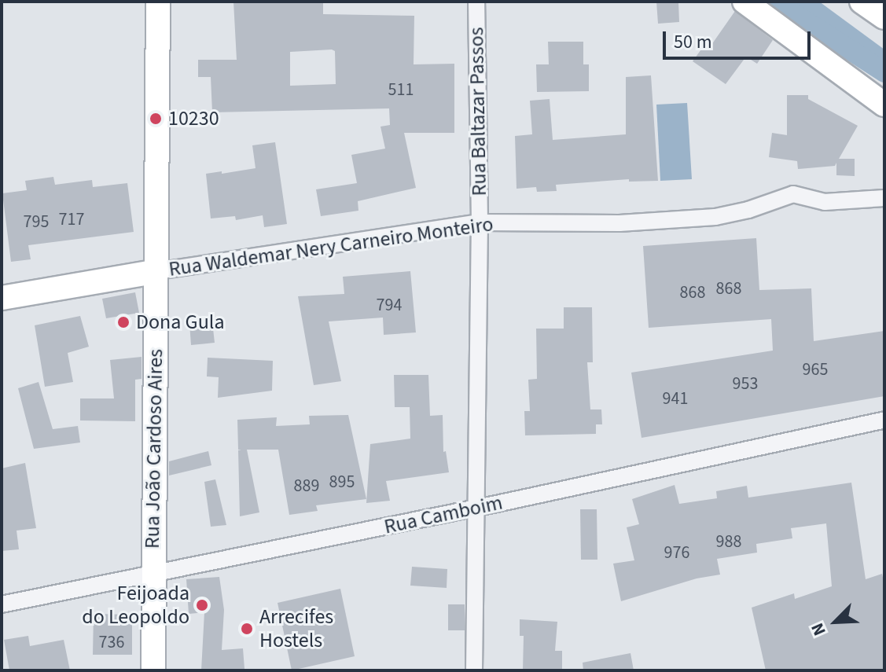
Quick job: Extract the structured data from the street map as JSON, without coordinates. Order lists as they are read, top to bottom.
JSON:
{
  "streets": {
    "street": [
      "Rua Baltazar Passos",
      "Rua Waldemar Nery Carneiro Monteiro",
      "Rua João Cardoso Aires",
      "Rua Camboim"
    ]
  },
  "crossings": [
    ["Rua Baltazar Passos", "Rua Waldemar Nery Carneiro Monteiro"],
    ["Rua Baltazar Passos", "Rua Camboim"],
    ["Rua Waldemar Nery Carneiro Monteiro", "Rua João Cardoso Aires"],
    ["Rua João Cardoso Aires", "Rua Camboim"]
  ],
  "places": [
    "10230",
    "Dona Gula",
    "Feijoada do Leopoldo",
    "Arrecifes Hostels"
  ],
  "house_numbers": [
    "511",
    "717",
    "795",
    "868",
    "868",
    "794",
    "965",
    "953",
    "941",
    "895",
    "889",
    "988",
    "976",
    "736"
  ],
  "scale_bar": "50 m",
  "north": "bottom left"
}
